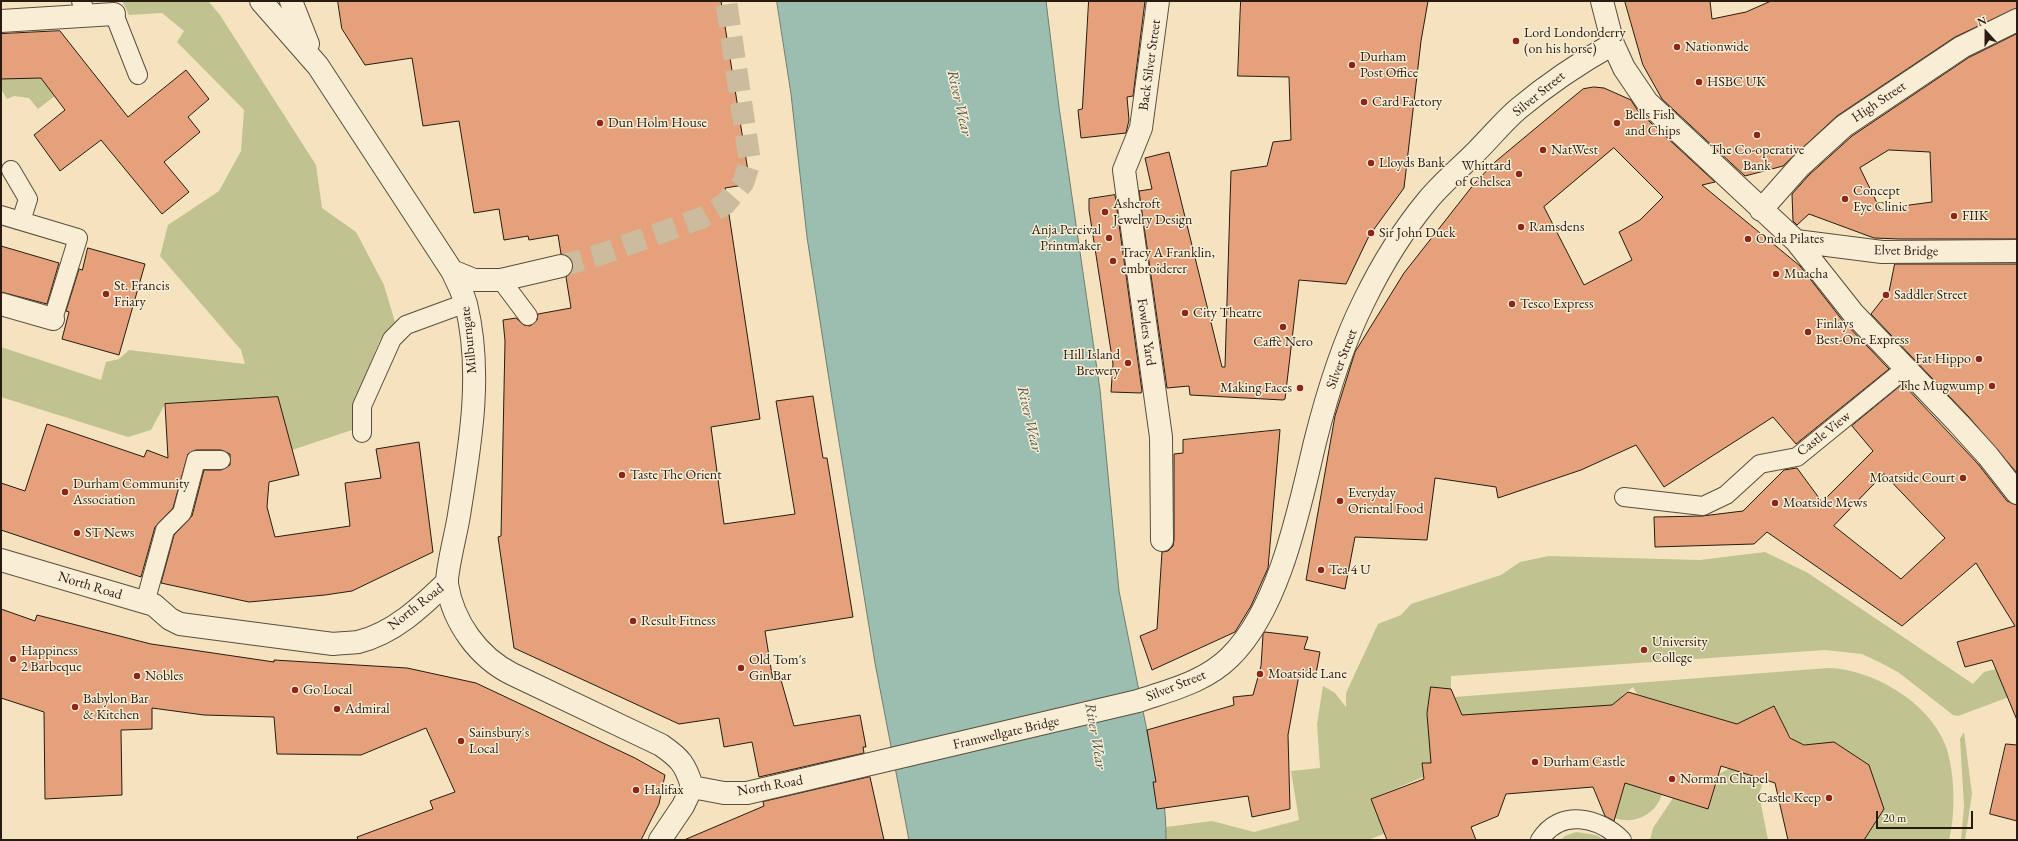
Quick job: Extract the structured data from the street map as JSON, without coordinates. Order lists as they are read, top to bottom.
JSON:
{
  "streets": {
    "street": [
      "Back Silver Street",
      "Silver Street",
      "High Street",
      "Elvet Bridge",
      "Fowlers Yard",
      "Milburngate",
      "North Road",
      "Framwellgate Bridge"
    ],
    "lane": ["Castle View"]
  },
  "crossings": [
    ["Back Silver Street", "Fowlers Yard"],
    ["Silver Street", "Framwellgate Bridge"],
    ["Milburngate", "North Road"],
    ["North Road", "Framwellgate Bridge"]
  ],
  "water": ["River Wear"],
  "places": [
    "Lord Londonderry (on his horse)",
    "Nationwide",
    "Durham Post Office",
    "HSBC UK",
    "Card Factory",
    "Dun Holm House",
    "Bells Fish and Chips",
    "The Co-operative Bank",
    "NatWest",
    "Lloyds Bank",
    "Whittard of Chelsea",
    "Concept Eye Clinic",
    "Ashcroft Jewelry Design",
    "FIIK",
    "Ramsdens",
    "Sir John Duck",
    "Anja Percival Printmaker",
    "Onda Pilates",
    "Tracy A Franklin, embroiderer",
    "Muacha",
    "St. Francis Friary",
    "Saddler Street",
    "Tesco Express",
    "City Theatre",
    "Caffè Nero",
    "Finlays Best-One Express",
    "Fat Hippo",
    "Hill Island Brewery",
    "The Mugwump",
    "Making Faces",
    "Taste The Orient",
    "Moatside Court",
    "Durham Community Association",
    "Everyday Oriental Food",
    "Moatside Mews",
    "ST News",
    "Tea 4 U",
    "Result Fitness",
    "University College",
    "Happiness 2 Barbeque",
    "Old Tom's Gin Bar",
    "Moatside Lane",
    "Nobles",
    "Go Local",
    "Babylon Bar & Kitchen",
    "Admiral",
    "Sainsbury's Local",
    "Durham Castle",
    "Norman Chapel",
    "Halifax",
    "Castle Keep"
  ],
  "scale_bar": "20 m",
  "north": "top"
}
